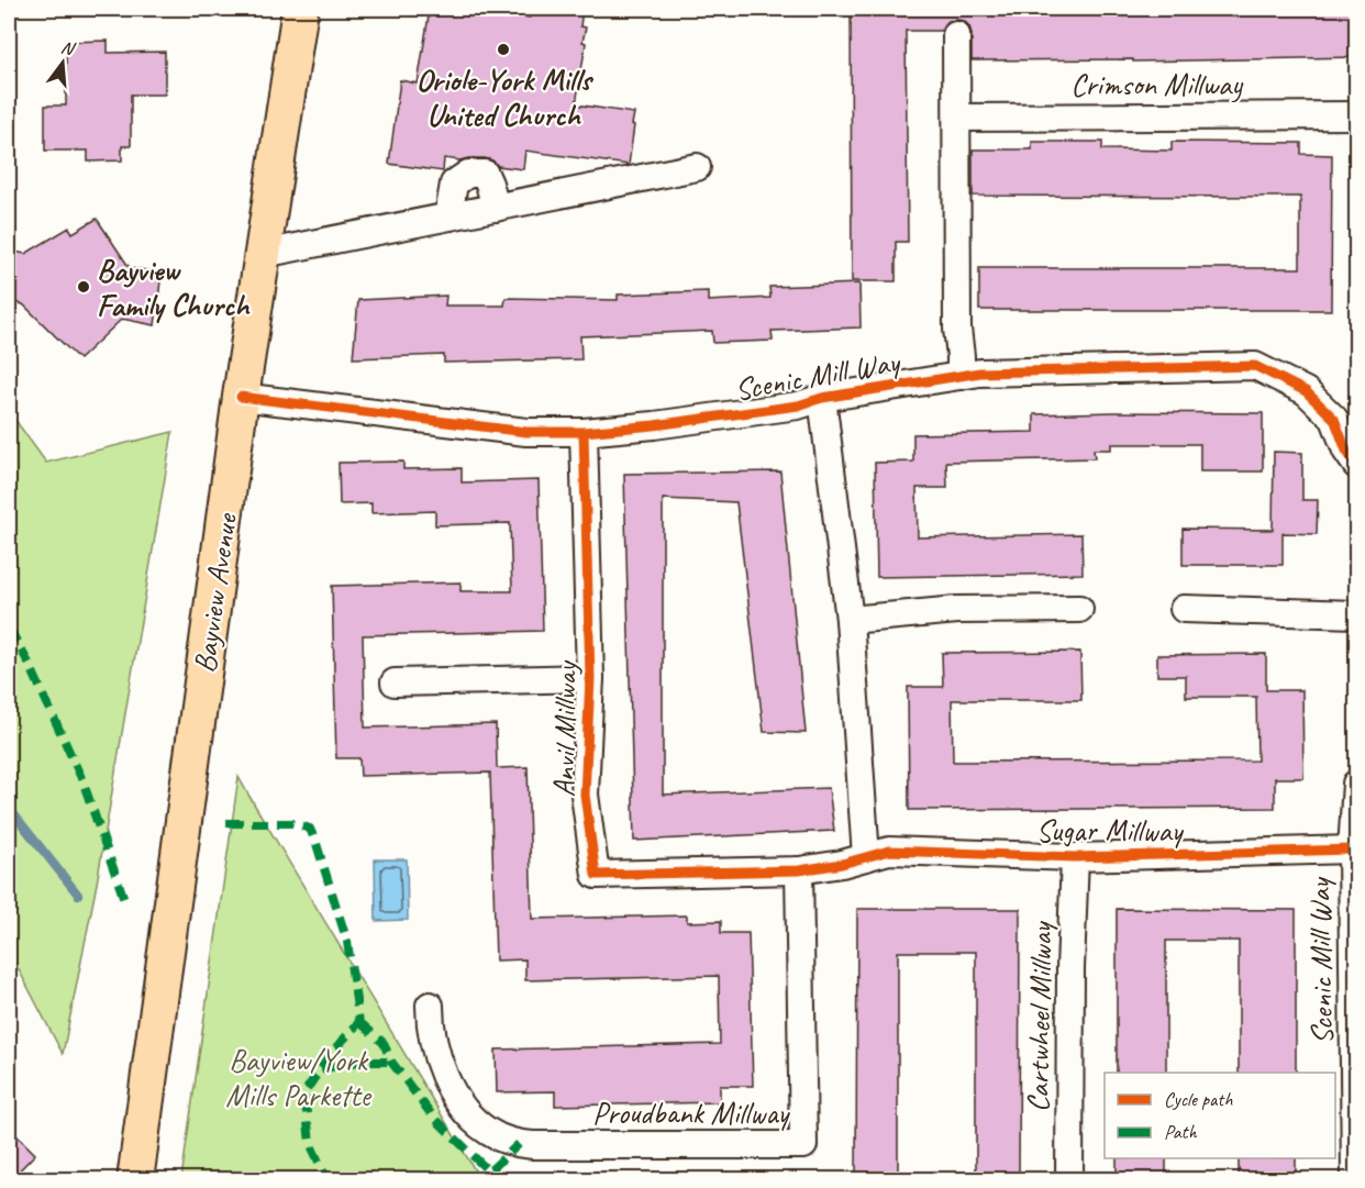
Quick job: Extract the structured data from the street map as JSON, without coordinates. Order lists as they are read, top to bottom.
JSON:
{
  "streets": {
    "main road": ["Bayview Avenue"],
    "street": [
      "Crimson Millway",
      "Scenic Mill Way",
      "Anvil Millway",
      "Sugar Millway",
      "Cartwheel Millway",
      "Proudbank Millway"
    ]
  },
  "crossings": [
    ["Scenic Mill Way", "Bayview Avenue"],
    ["Scenic Mill Way", "Anvil Millway"],
    ["Scenic Mill Way", "Sugar Millway"],
    ["Anvil Millway", "Sugar Millway"],
    ["Anvil Millway", "Proudbank Millway"],
    ["Sugar Millway", "Cartwheel Millway"]
  ],
  "parks": ["Bayview/York Mills Parkette"],
  "places": ["Oriole-York Mills United Church", "Bayview Family Church"],
  "legend": ["Cycle path", "Path"],
  "north": "top"
}
